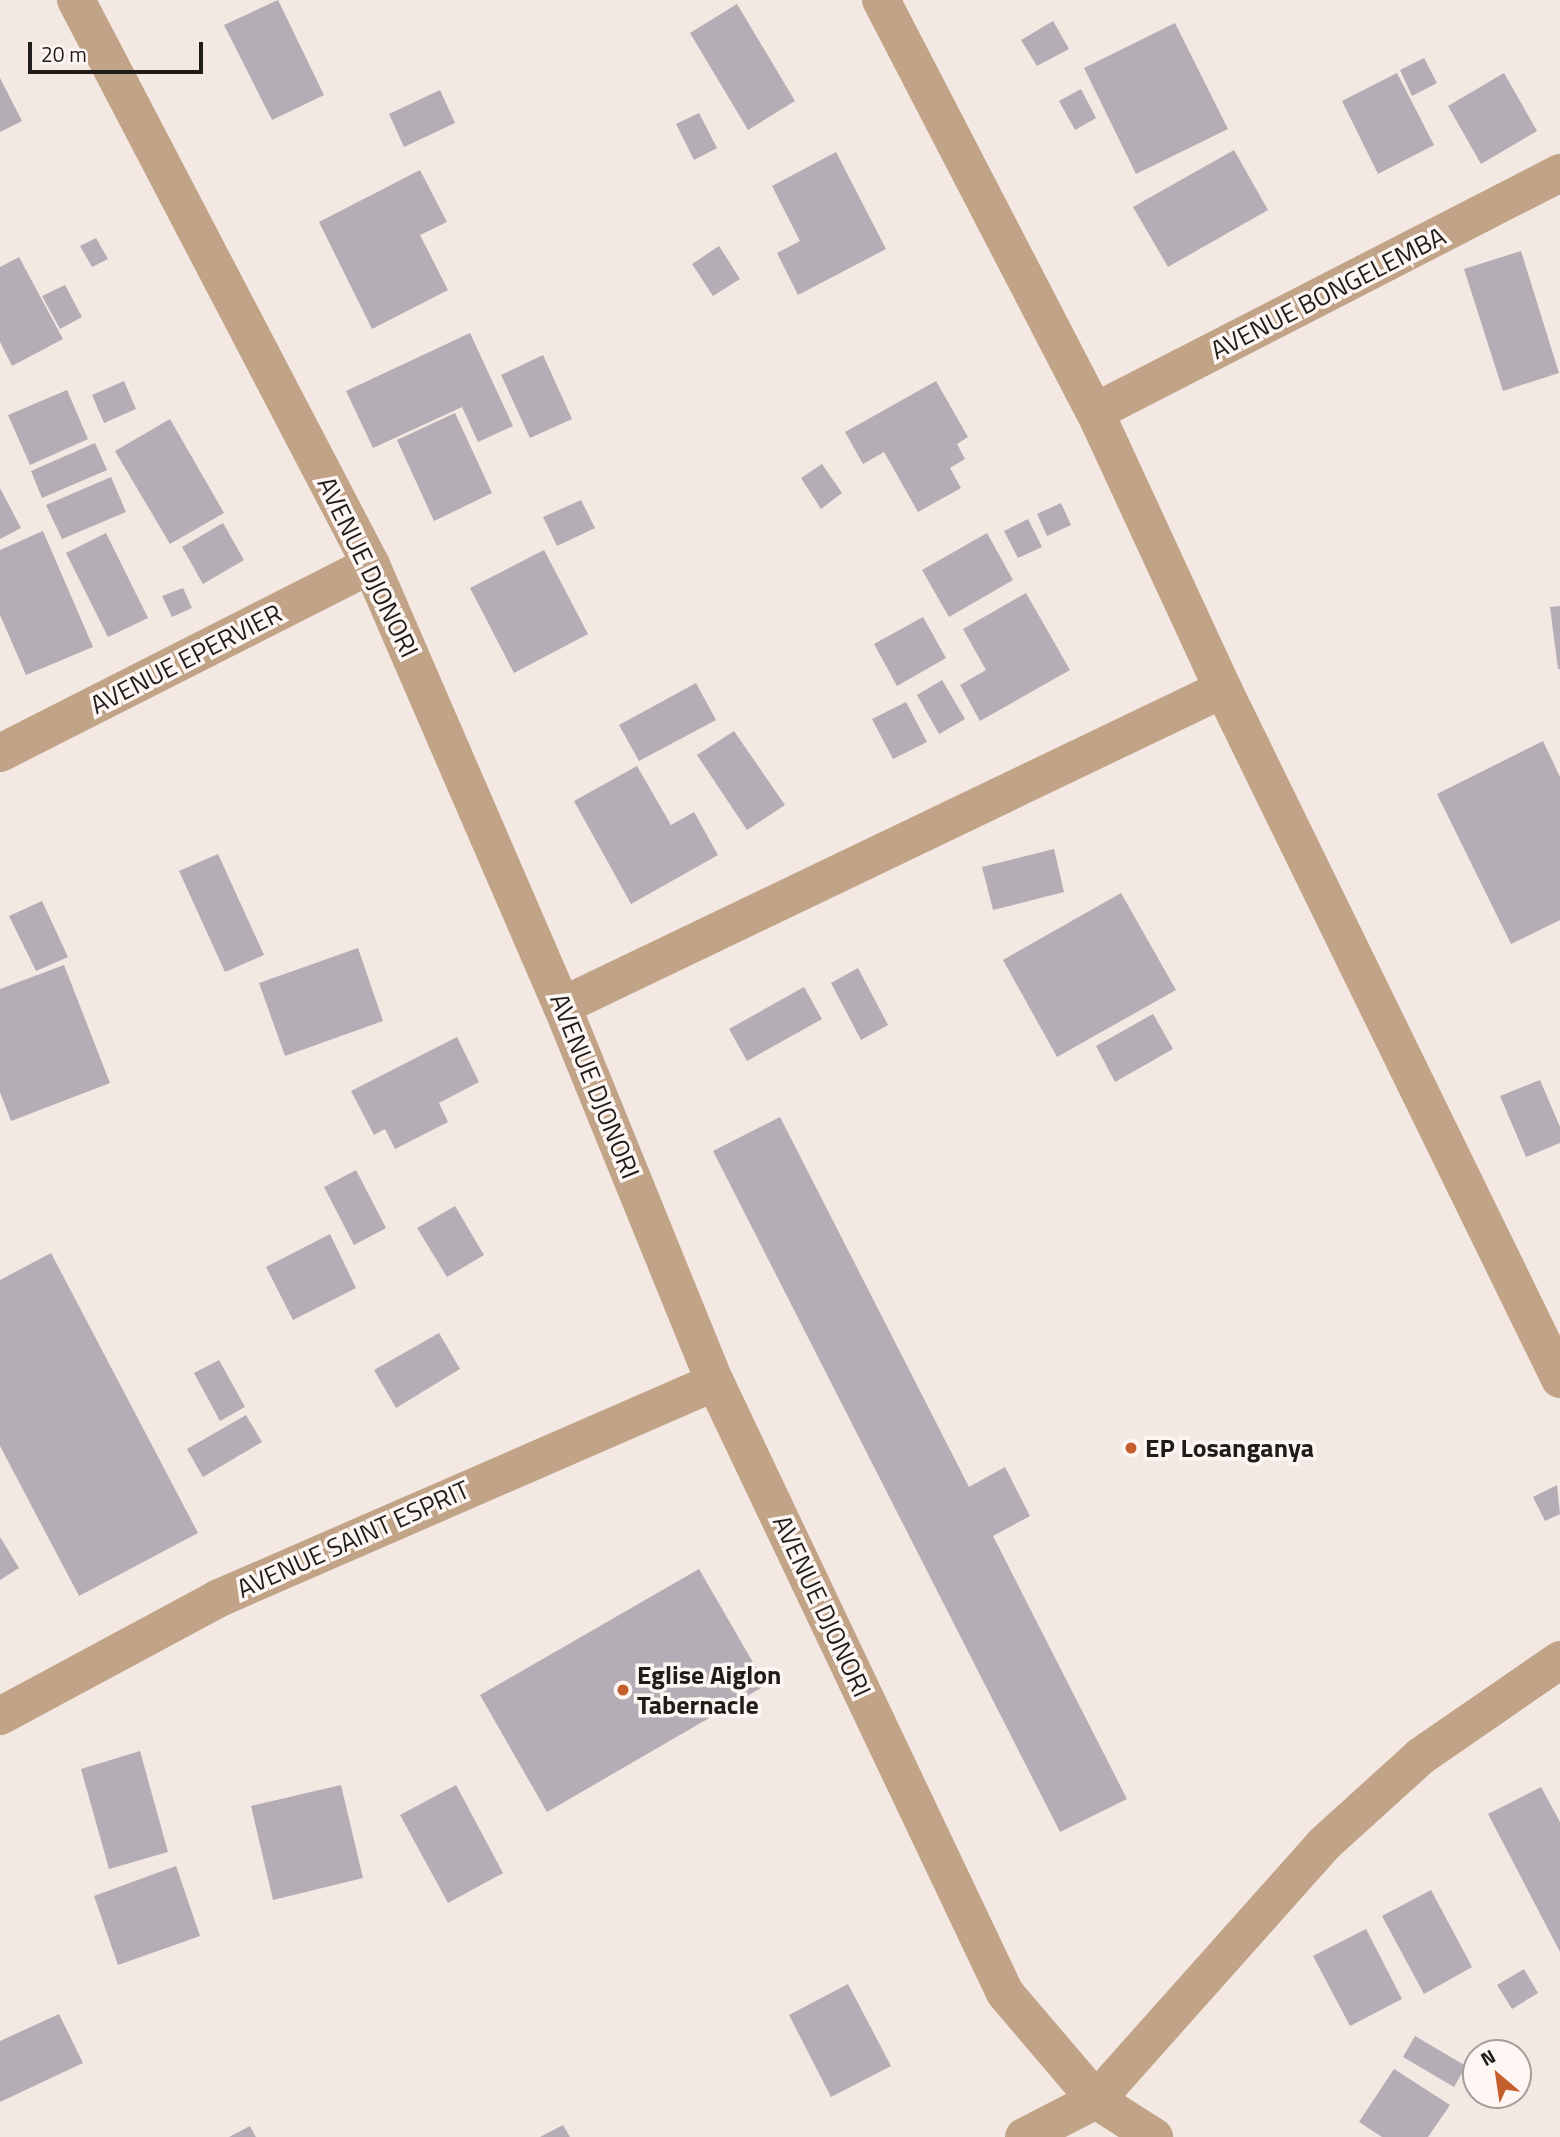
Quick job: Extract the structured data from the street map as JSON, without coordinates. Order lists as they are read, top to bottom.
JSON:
{
  "streets": {
    "street": [
      "AVENUE BONGELEMBA",
      "AVENUE DJONORI",
      "AVENUE EPERVIER",
      "AVENUE SAINT ESPRIT"
    ]
  },
  "crossings": [
    ["AVENUE DJONORI", "AVENUE EPERVIER"],
    ["AVENUE DJONORI", "AVENUE SAINT ESPRIT"]
  ],
  "places": ["EP Losanganya", "Eglise Aiglon Tabernacle"],
  "scale_bar": "20 m",
  "north": "top left"
}
